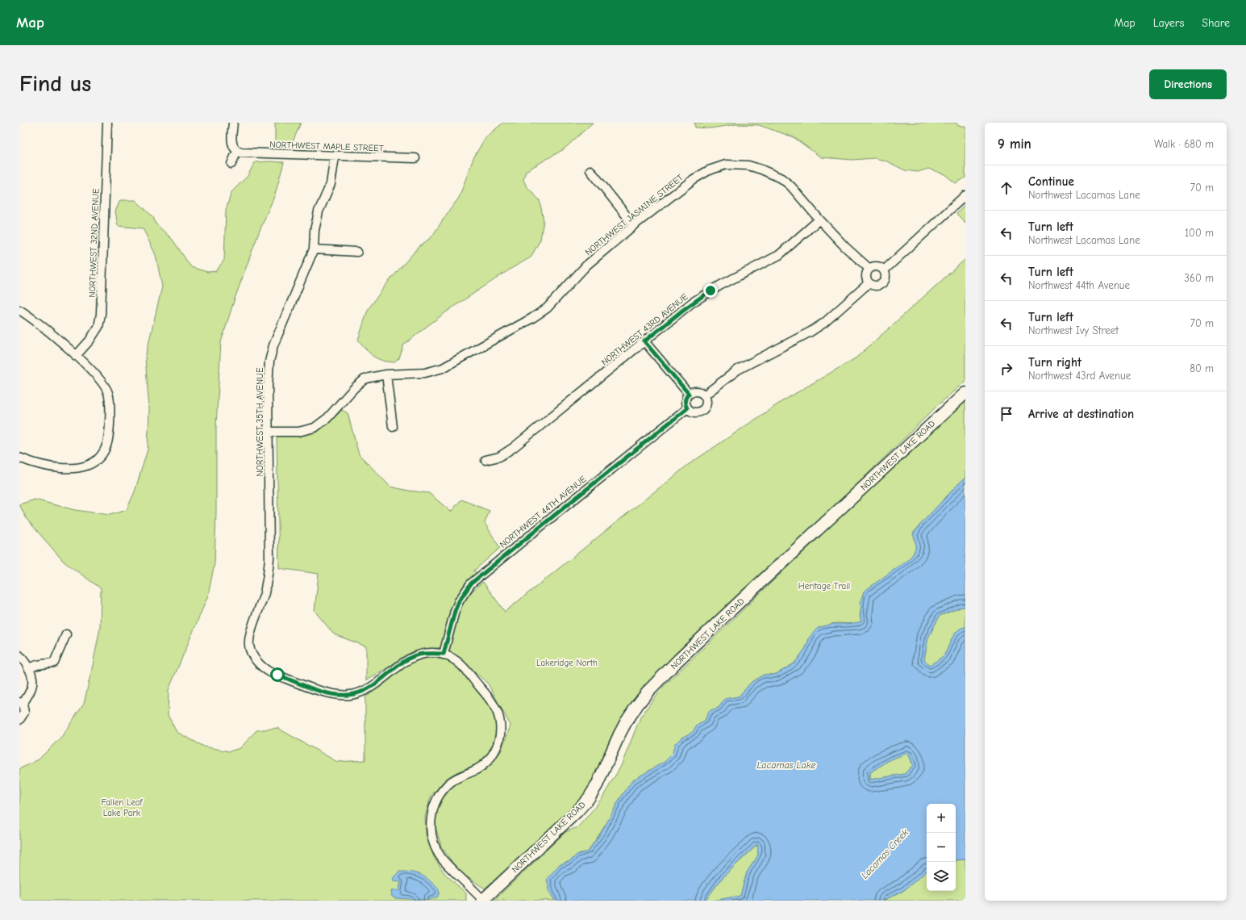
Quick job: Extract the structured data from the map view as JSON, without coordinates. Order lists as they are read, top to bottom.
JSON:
{
  "streets": {
    "main road": ["NORTHWEST LAKE ROAD"],
    "street": [
      "NORTHWEST MAPLE STREET",
      "NORTHWEST JASMINE STREET",
      "NORTHWEST 32ND AVENUE",
      "NORTHWEST 43RD AVENUE",
      "NORTHWEST 35TH AVENUE",
      "NORTHWEST 44TH AVENUE"
    ]
  },
  "crossings": [
    ["NORTHWEST MAPLE STREET", "NORTHWEST 35TH AVENUE"],
    ["NORTHWEST JASMINE STREET", "NORTHWEST 43RD AVENUE"],
    ["NORTHWEST JASMINE STREET", "NORTHWEST 35TH AVENUE"],
    ["NORTHWEST 35TH AVENUE", "NORTHWEST 44TH AVENUE"]
  ],
  "water": ["Lacamas Lake", "Lacamas Creek"],
  "parks": ["Heritage Trail", "Lakeridge North", "Fallen Leaf Lake Park"],
  "page": {
    "header": "Map",
    "nav": ["Map", "Layers", "Share"],
    "buttons": "Directions",
    "title": "Find us",
    "heading": ["9 min", "Walk · 680 m"],
    "list": [
      ["Continue", "Northwest Lacamas Lane", "70 m"],
      ["Turn left", "Northwest Lacamas Lane", "100 m"],
      ["Turn left", "Northwest 44th Avenue", "360 m"],
      ["Turn left", "Northwest Ivy Street", "70 m"],
      ["Turn right", "Northwest 43rd Avenue", "80 m"],
      "Arrive at destination"
    ],
    "map_buttons": ["+", "−"]
  }
}
